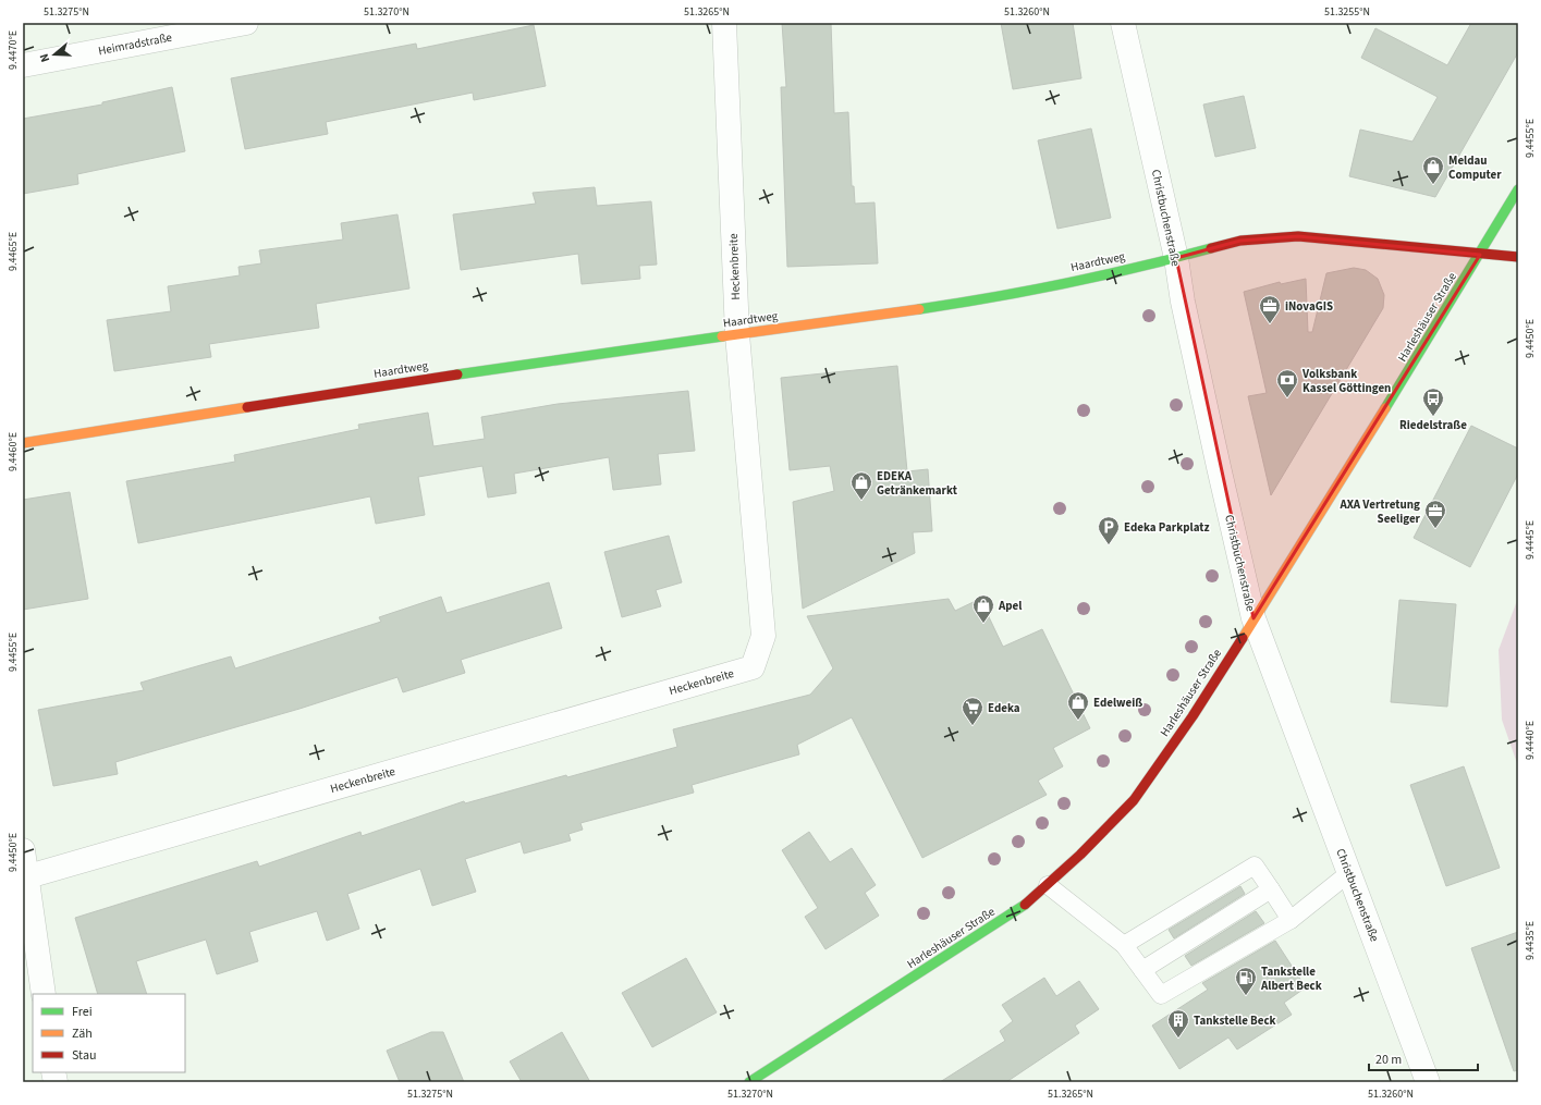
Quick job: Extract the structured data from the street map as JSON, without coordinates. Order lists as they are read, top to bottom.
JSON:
{
  "streets": {
    "street": [
      "Heimradstraße",
      "Christbuchenstraße",
      "Haardtweg",
      "Heckenbreite",
      "Harleshäuser Straße"
    ]
  },
  "crossings": [
    ["Christbuchenstraße", "Haardtweg"],
    ["Christbuchenstraße", "Harleshäuser Straße"],
    ["Haardtweg", "Heckenbreite"],
    ["Haardtweg", "Harleshäuser Straße"]
  ],
  "places": {
    "shop": [
      "Meldau Computer",
      "EDEKA Getränkemarkt",
      "Apel",
      "Edelweiß"
    ],
    "office": ["iNovaGIS", "AXA Vertretung Seeliger"],
    "bank": ["Volksbank Kassel Göttingen"],
    "bus stop": ["Riedelstraße"],
    "parking": ["Edeka Parkplatz"],
    "supermarket": ["Edeka"],
    "fuel station": ["Tankstelle Albert Beck"],
    "building": ["Tankstelle Beck"]
  },
  "legend": ["Frei", "Zäh", "Stau"],
  "scale_bar": "20 m",
  "north": "left",
  "coordinates": [
    "51.3275°N",
    "51.3270°N",
    "51.3265°N",
    "51.3260°N",
    "51.3255°N",
    "9.4470°E",
    "9.4455°E",
    "9.4465°E",
    "9.4450°E",
    "9.4460°E",
    "9.4445°E",
    "9.4440°E",
    "9.4435°E"
  ]
}
